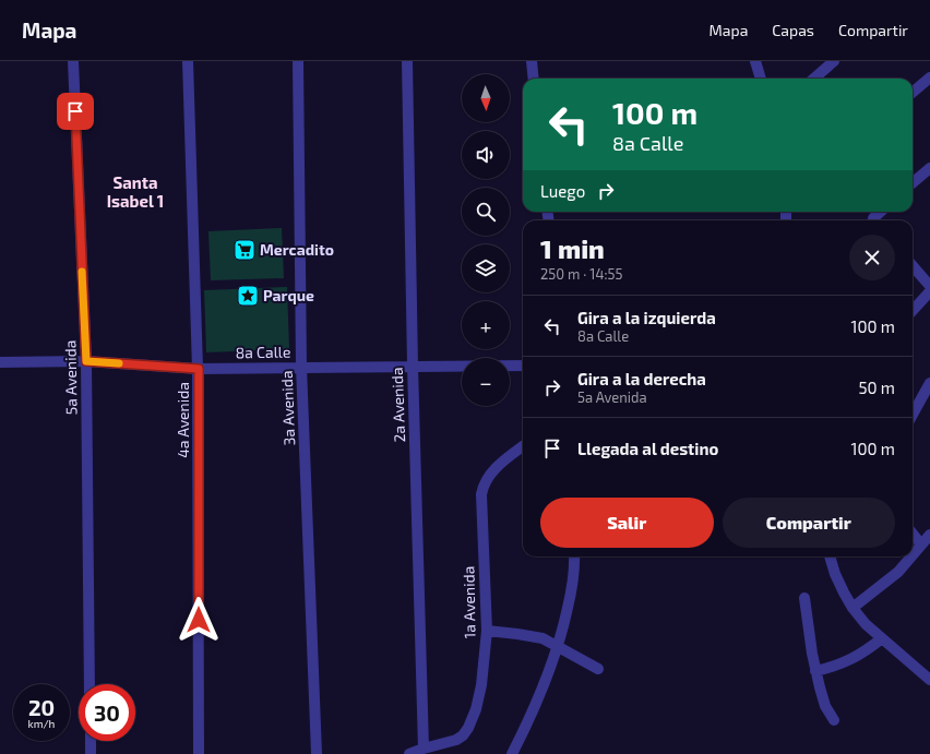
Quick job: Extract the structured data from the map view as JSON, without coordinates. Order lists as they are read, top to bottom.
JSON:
{
  "streets": {
    "street": [
      "8a Calle",
      "5a Avenida",
      "2a Avenida",
      "3a Avenida",
      "4a Avenida",
      "1a Avenida"
    ]
  },
  "crossings": [
    ["8a Calle", "5a Avenida"],
    ["8a Calle", "2a Avenida"],
    ["8a Calle", "3a Avenida"],
    ["8a Calle", "4a Avenida"],
    ["2a Avenida", "1a Avenida"]
  ],
  "districts": ["Santa Isabel 1"],
  "places": {
    "supermarket": ["Mercadito"],
    "place": ["Parque"]
  },
  "north": "bottom",
  "page": {
    "header": "Mapa",
    "nav": ["Mapa", "Capas", "Compartir"],
    "map_buttons": ["+", "−"],
    "turn": ["100 m", "8a Calle"],
    "then": "Luego",
    "heading": ["1 min", "250 m · 14:55"],
    "list": [
      {
        "name": "Gira a la izquierda",
        "note": "8a Calle",
        "value": "100 m"
      },
      {
        "name": "Gira a la derecha",
        "note": "5a Avenida",
        "value": "50 m"
      },
      {
        "name": "Llegada al destino",
        "value": "100 m"
      }
    ],
    "buttons": ["Salir", "Compartir"],
    "speed": "20 km/h",
    "limit": "30"
  }
}
